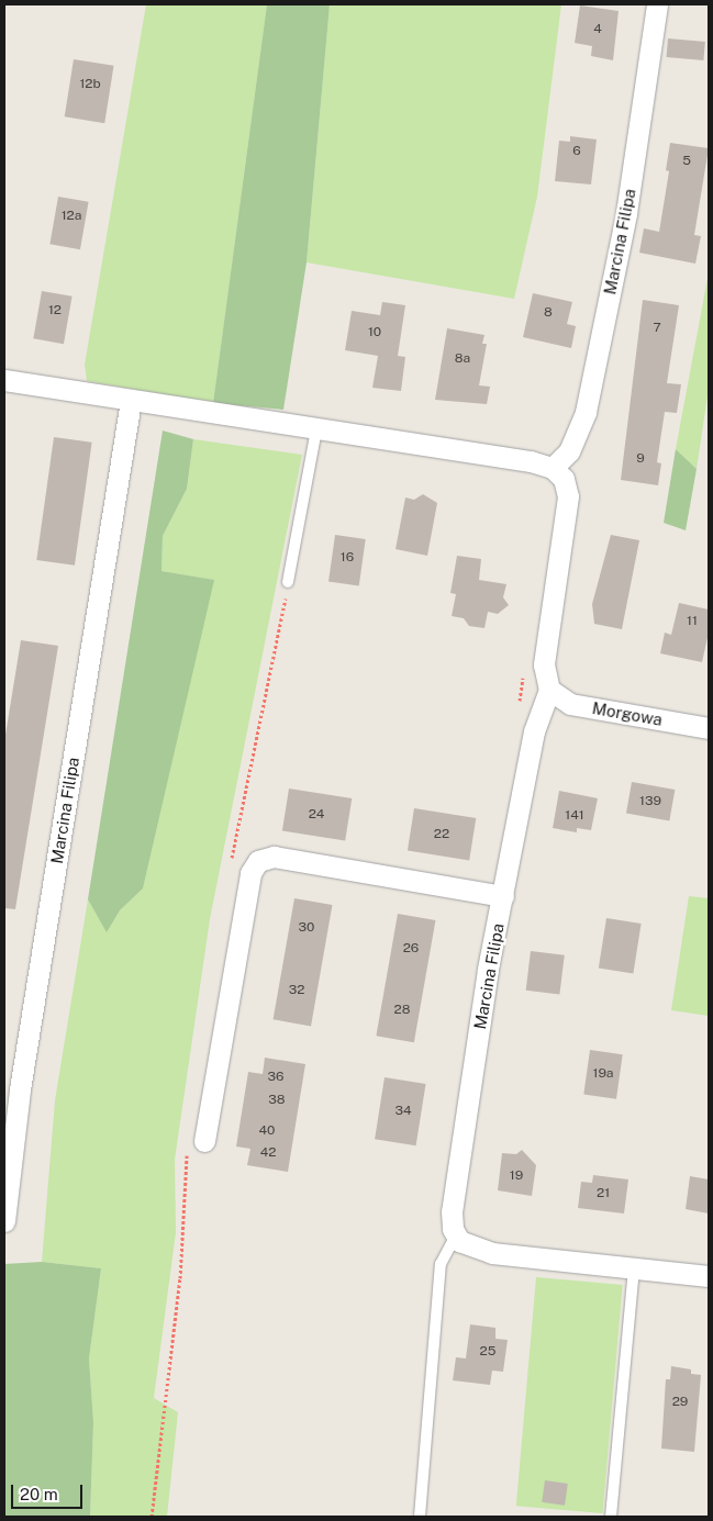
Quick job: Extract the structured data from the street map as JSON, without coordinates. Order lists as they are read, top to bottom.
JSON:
{
  "streets": {
    "street": ["Marcina Filipa", "Morgowa"]
  },
  "crossings": [
    ["Marcina Filipa", "Morgowa"]
  ],
  "house_numbers": [
    "4",
    "12b",
    "6",
    "5",
    "12a",
    "12",
    "8",
    "7",
    "10",
    "8a",
    "9",
    "16",
    "11",
    "139",
    "24",
    "141",
    "22",
    "30",
    "26",
    "32",
    "28",
    "19a",
    "36",
    "38",
    "34",
    "40",
    "42",
    "19",
    "21",
    "25",
    "29"
  ],
  "scale_bar": "20 m"
}
